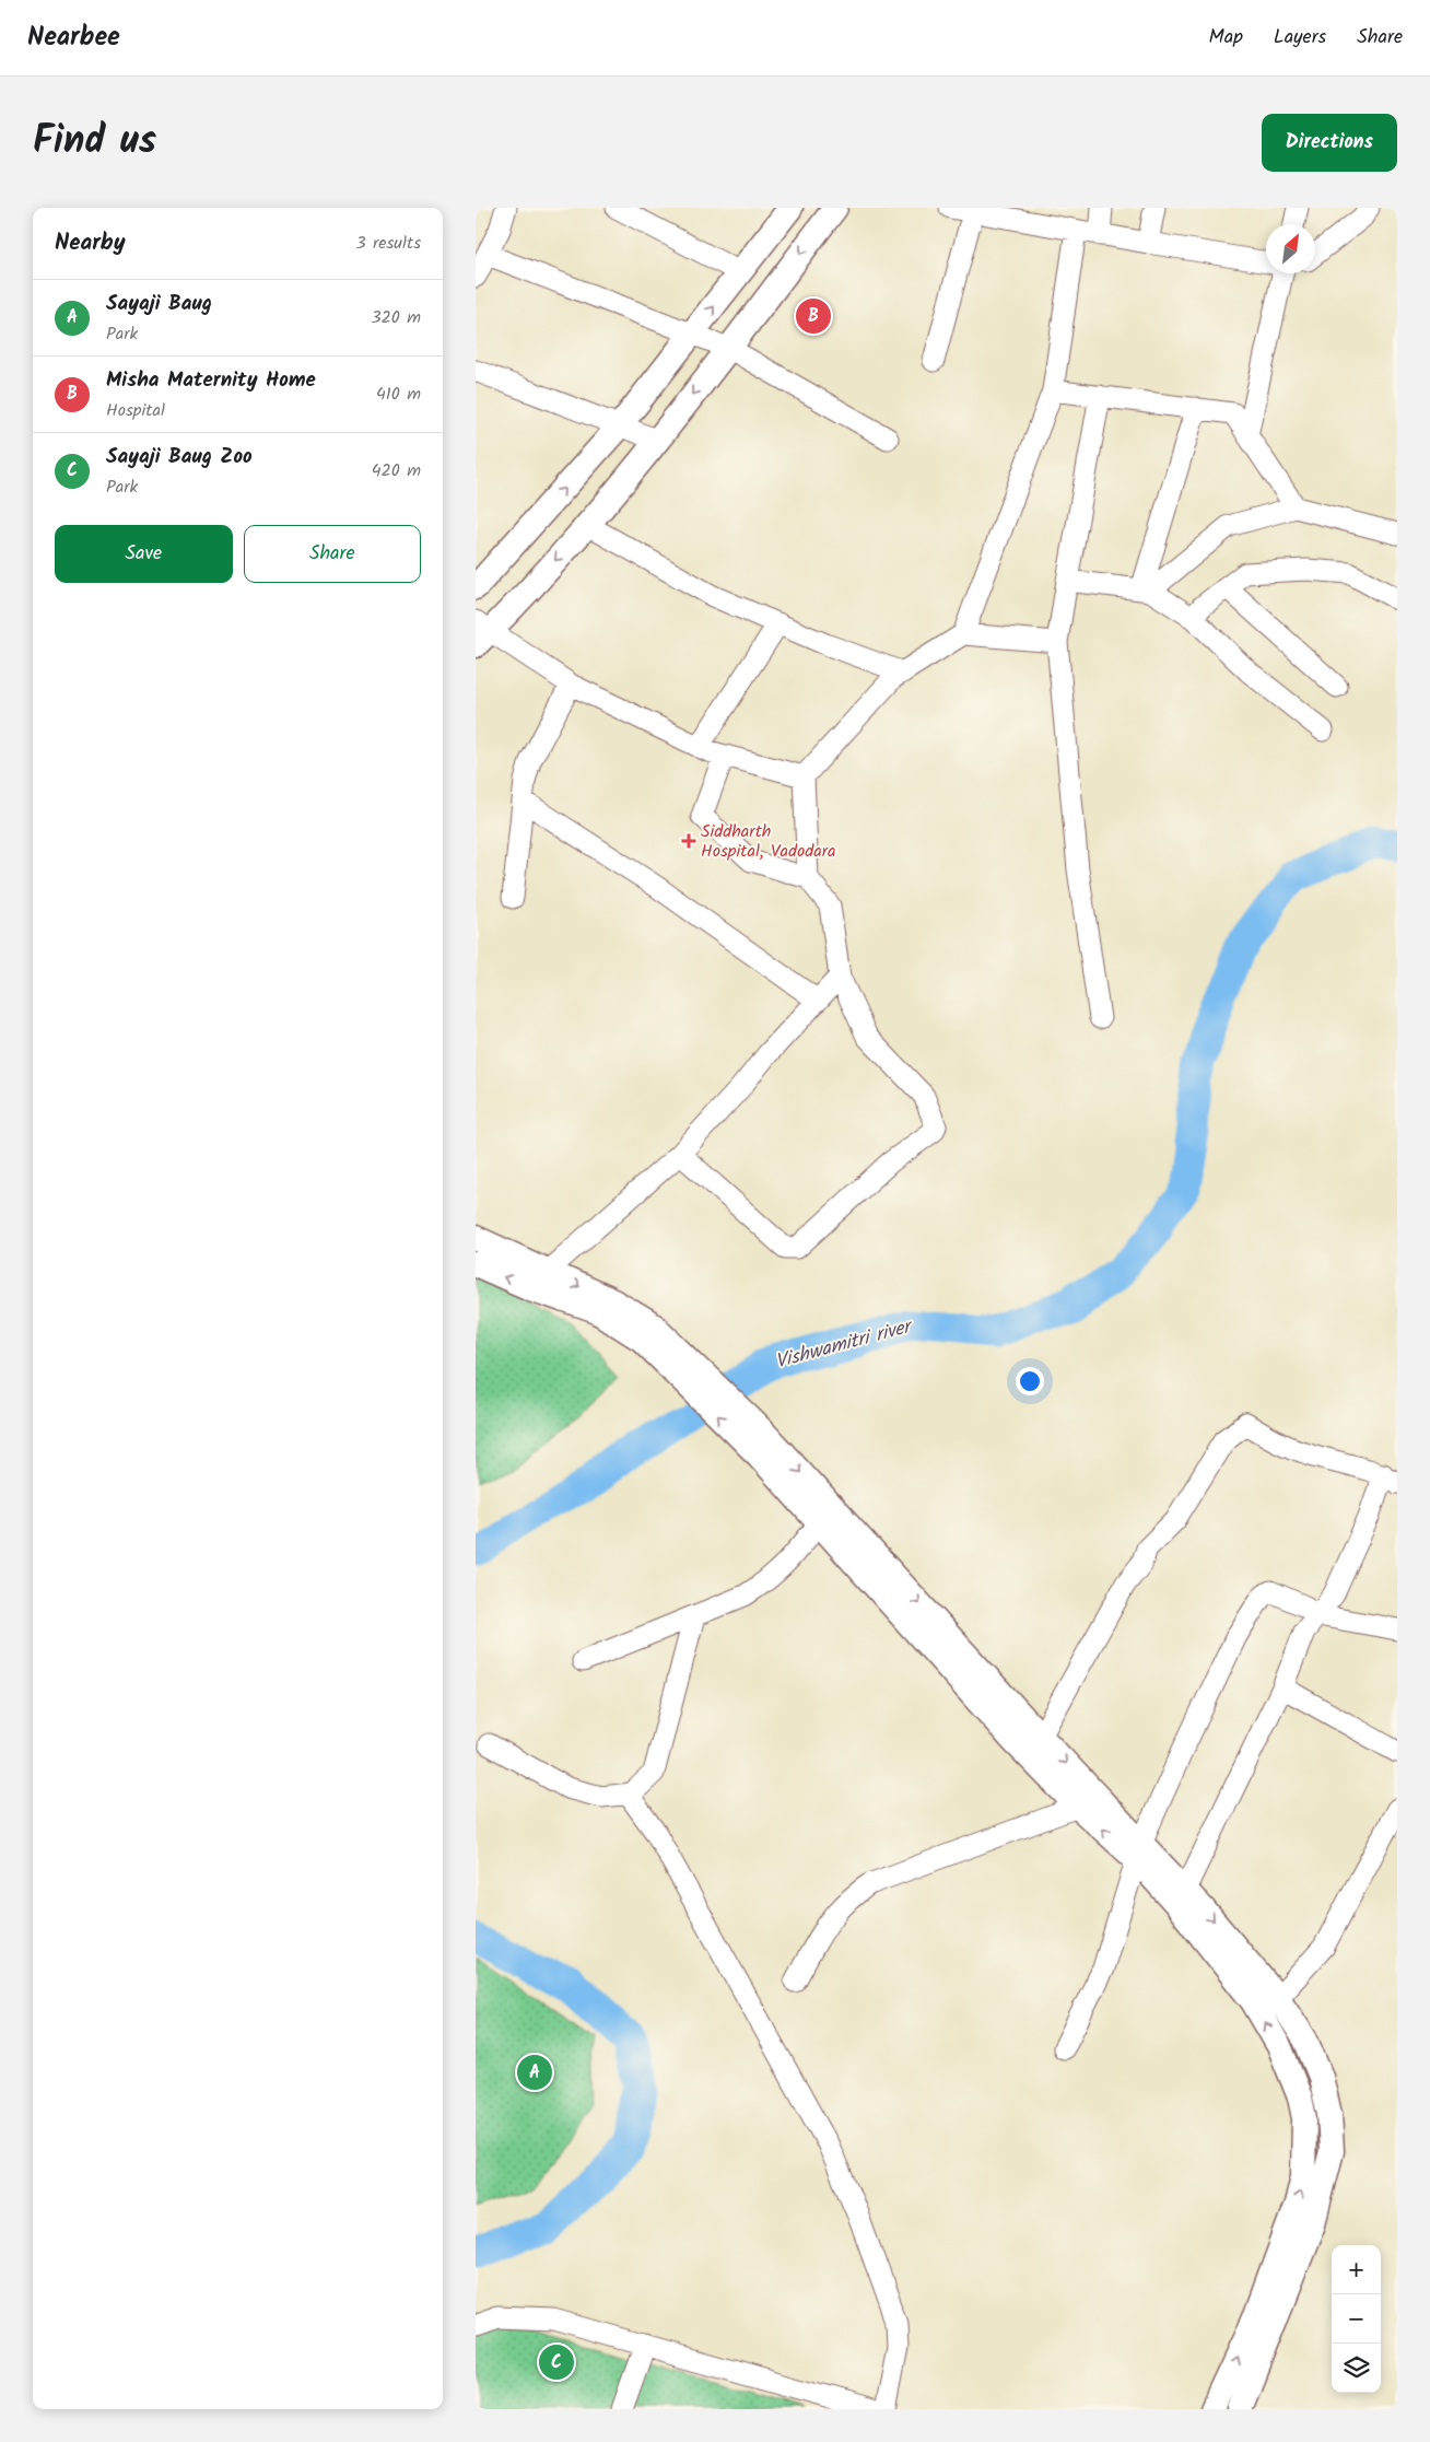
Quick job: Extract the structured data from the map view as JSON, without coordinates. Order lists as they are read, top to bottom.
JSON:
{
  "water": ["Vishwamitri river"],
  "places": {
    "health": ["Siddharth Hospital, Vadodara"]
  },
  "north": "top right",
  "page": {
    "header": "Nearbee",
    "nav": ["Map", "Layers", "Share"],
    "title": "Find us",
    "buttons": [
      "Directions",
      ["Save", "Share"]
    ],
    "heading": ["Nearby", "3 results"],
    "list": [
      {
        "mark": "A",
        "name": "Sayaji Baug",
        "note": "Park",
        "value": "320 m"
      },
      {
        "mark": "B",
        "name": "Misha Maternity Home",
        "note": "Hospital",
        "value": "410 m"
      },
      {
        "mark": "C",
        "name": "Sayaji Baug Zoo",
        "note": "Park",
        "value": "420 m"
      }
    ],
    "pins": ["B", "A", "C"],
    "map_buttons": ["+", "−"]
  }
}
